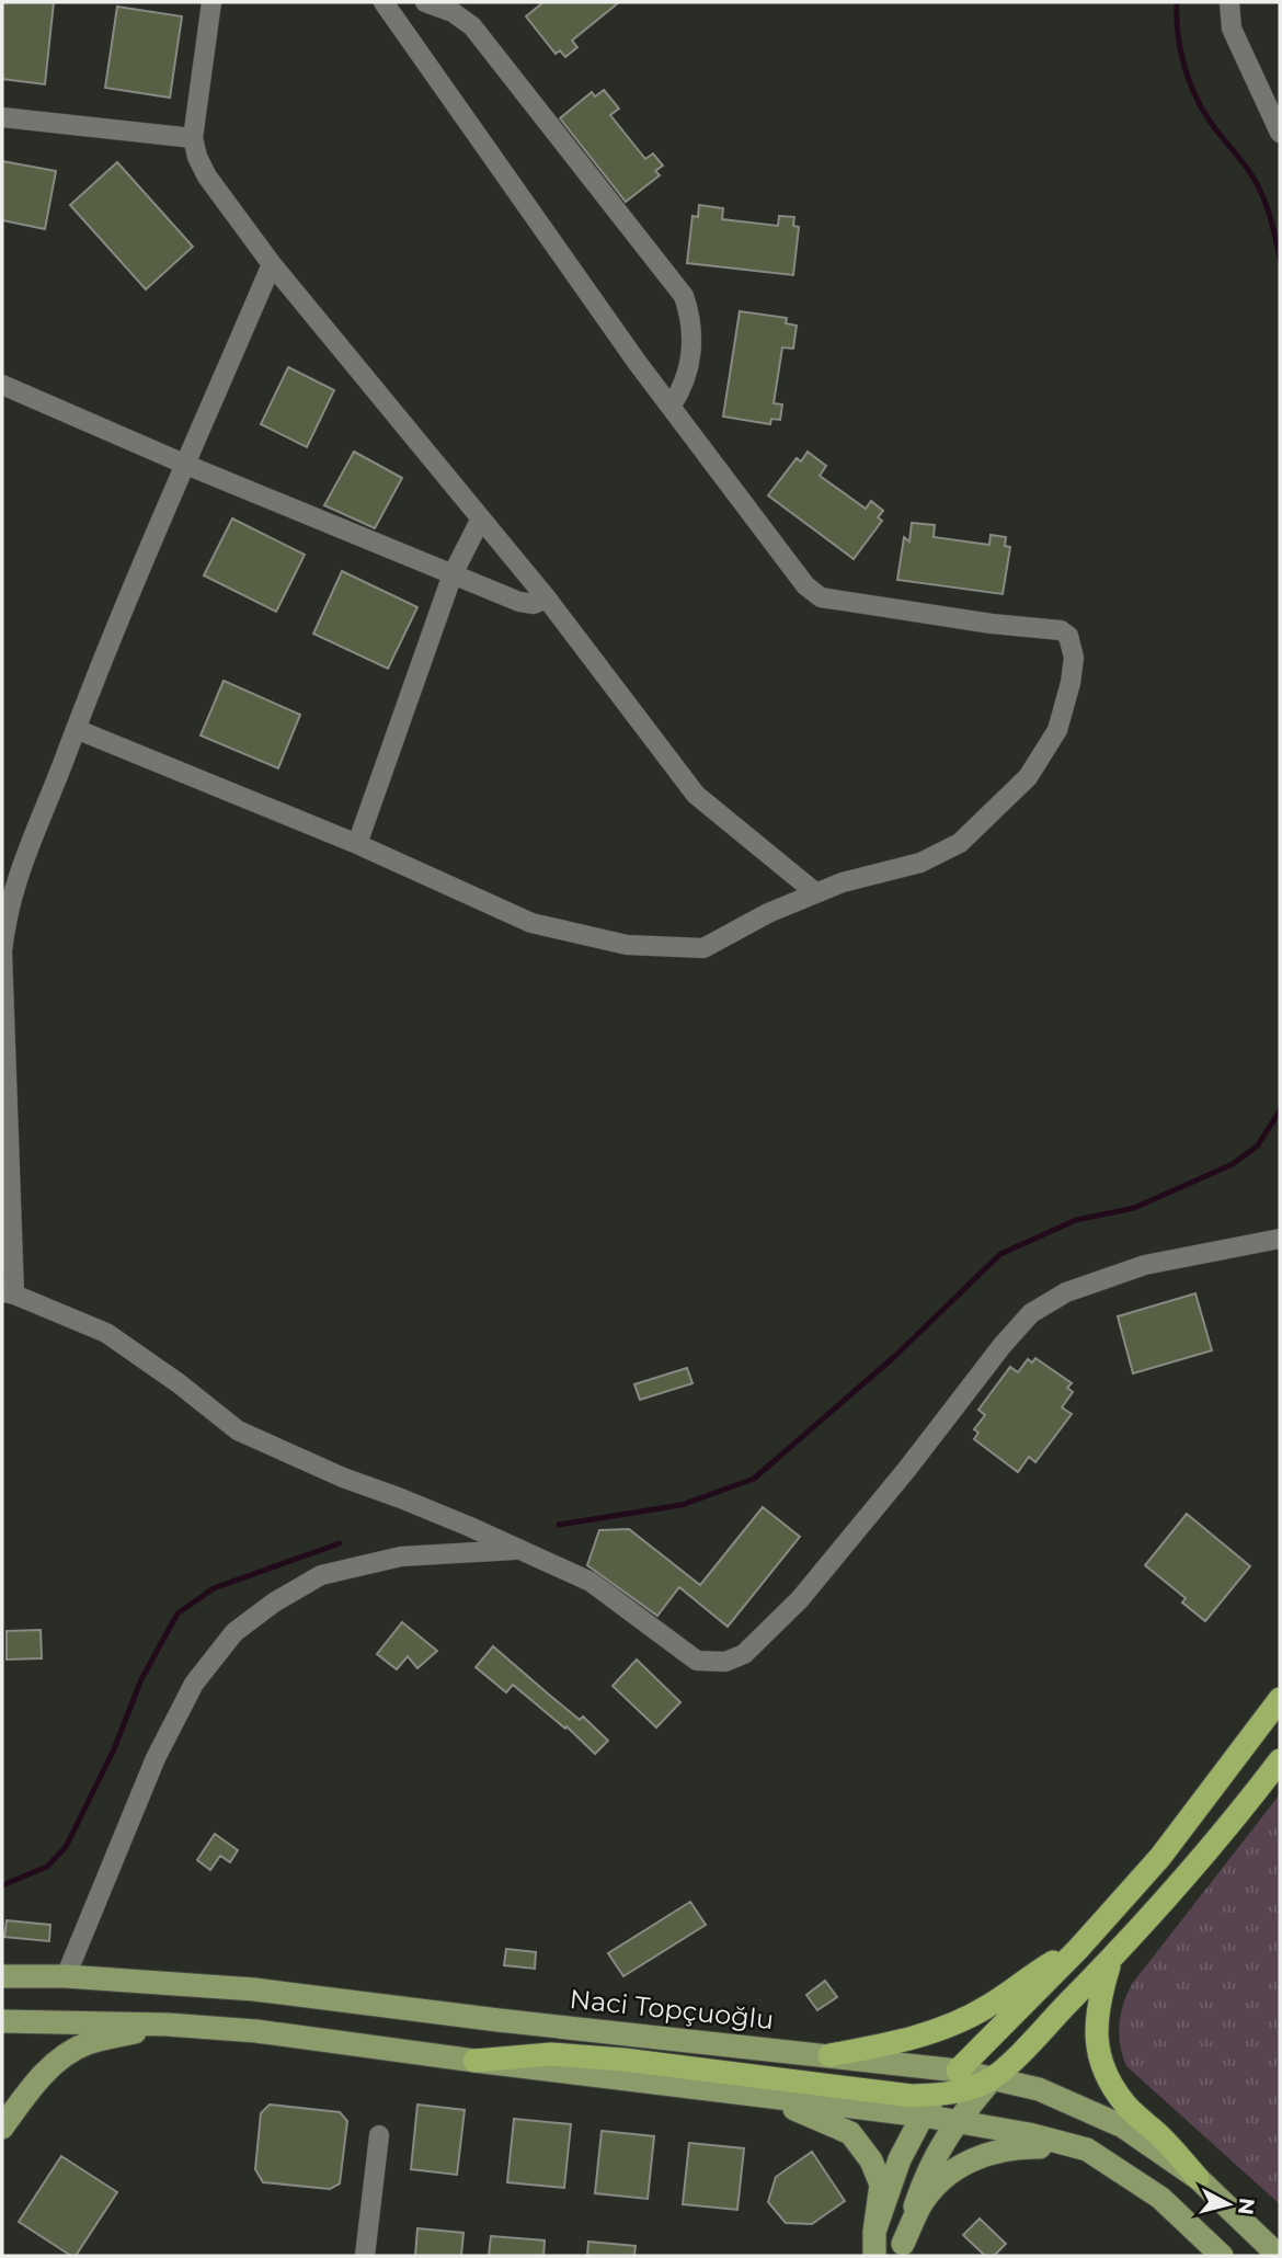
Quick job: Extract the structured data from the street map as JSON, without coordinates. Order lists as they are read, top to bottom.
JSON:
{
  "streets": {
    "main road": ["Naci Topçuoğlu"]
  },
  "north": "right"
}
